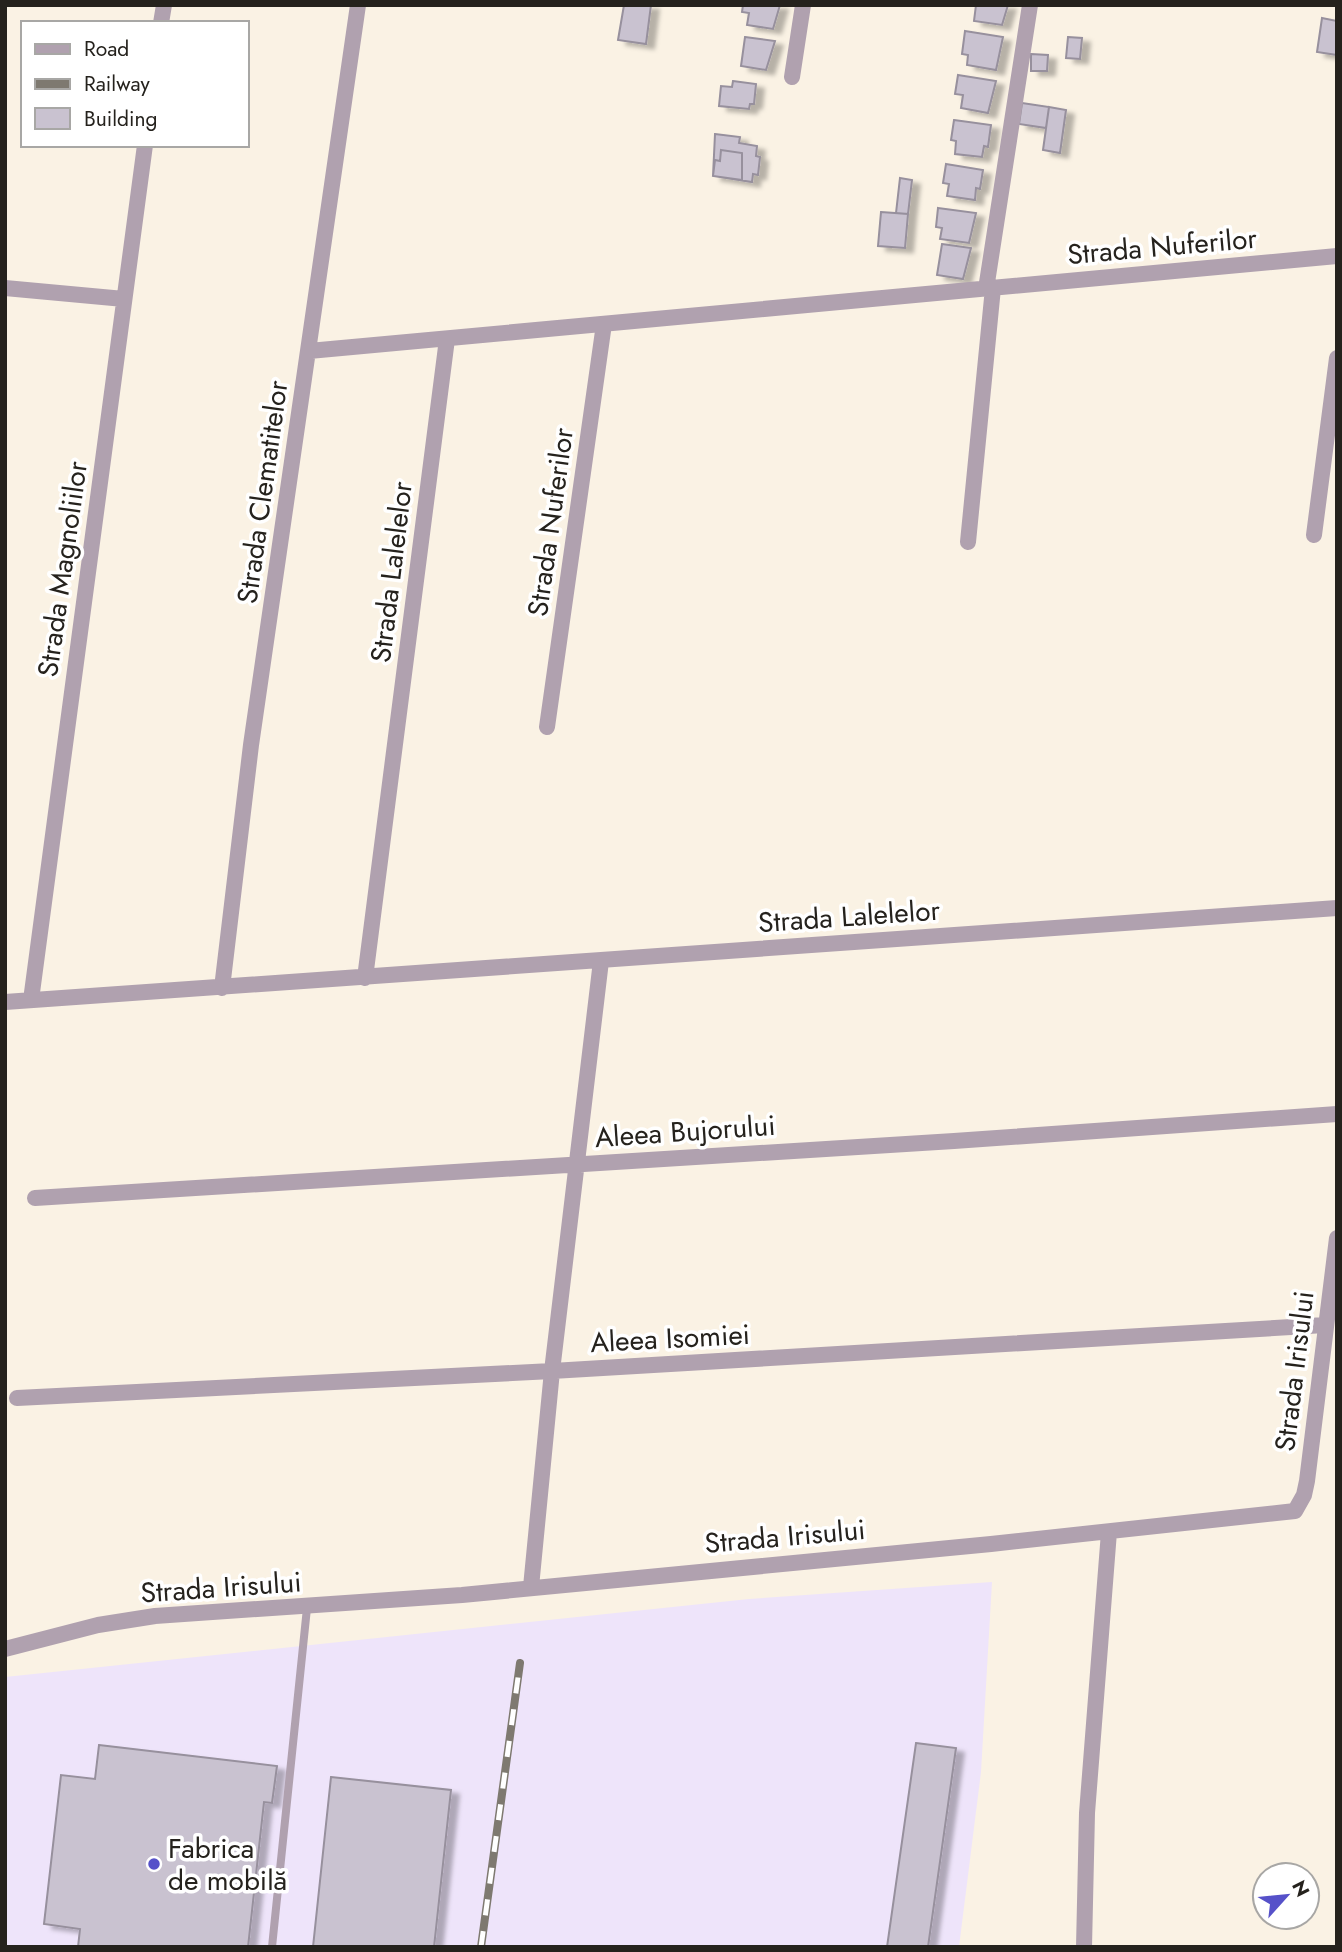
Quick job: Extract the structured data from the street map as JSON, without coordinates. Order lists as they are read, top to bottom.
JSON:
{
  "streets": {
    "street": [
      "Strada Nuferilor",
      "Strada Clematitelor",
      "Strada Magnoliilor",
      "Strada Lalelelor",
      "Aleea Bujorului",
      "Aleea Isomiei",
      "Strada Irisului"
    ]
  },
  "crossings": [
    ["Strada Nuferilor", "Strada Clematitelor"],
    ["Strada Nuferilor", "Strada Lalelelor"],
    ["Strada Clematitelor", "Strada Lalelelor"],
    ["Strada Magnoliilor", "Strada Lalelelor"],
    ["Aleea Isomiei", "Strada Irisului"]
  ],
  "places": ["Fabrica de mobilă"],
  "legend": ["Road", "Railway", "Building"],
  "north": "top right"
}
